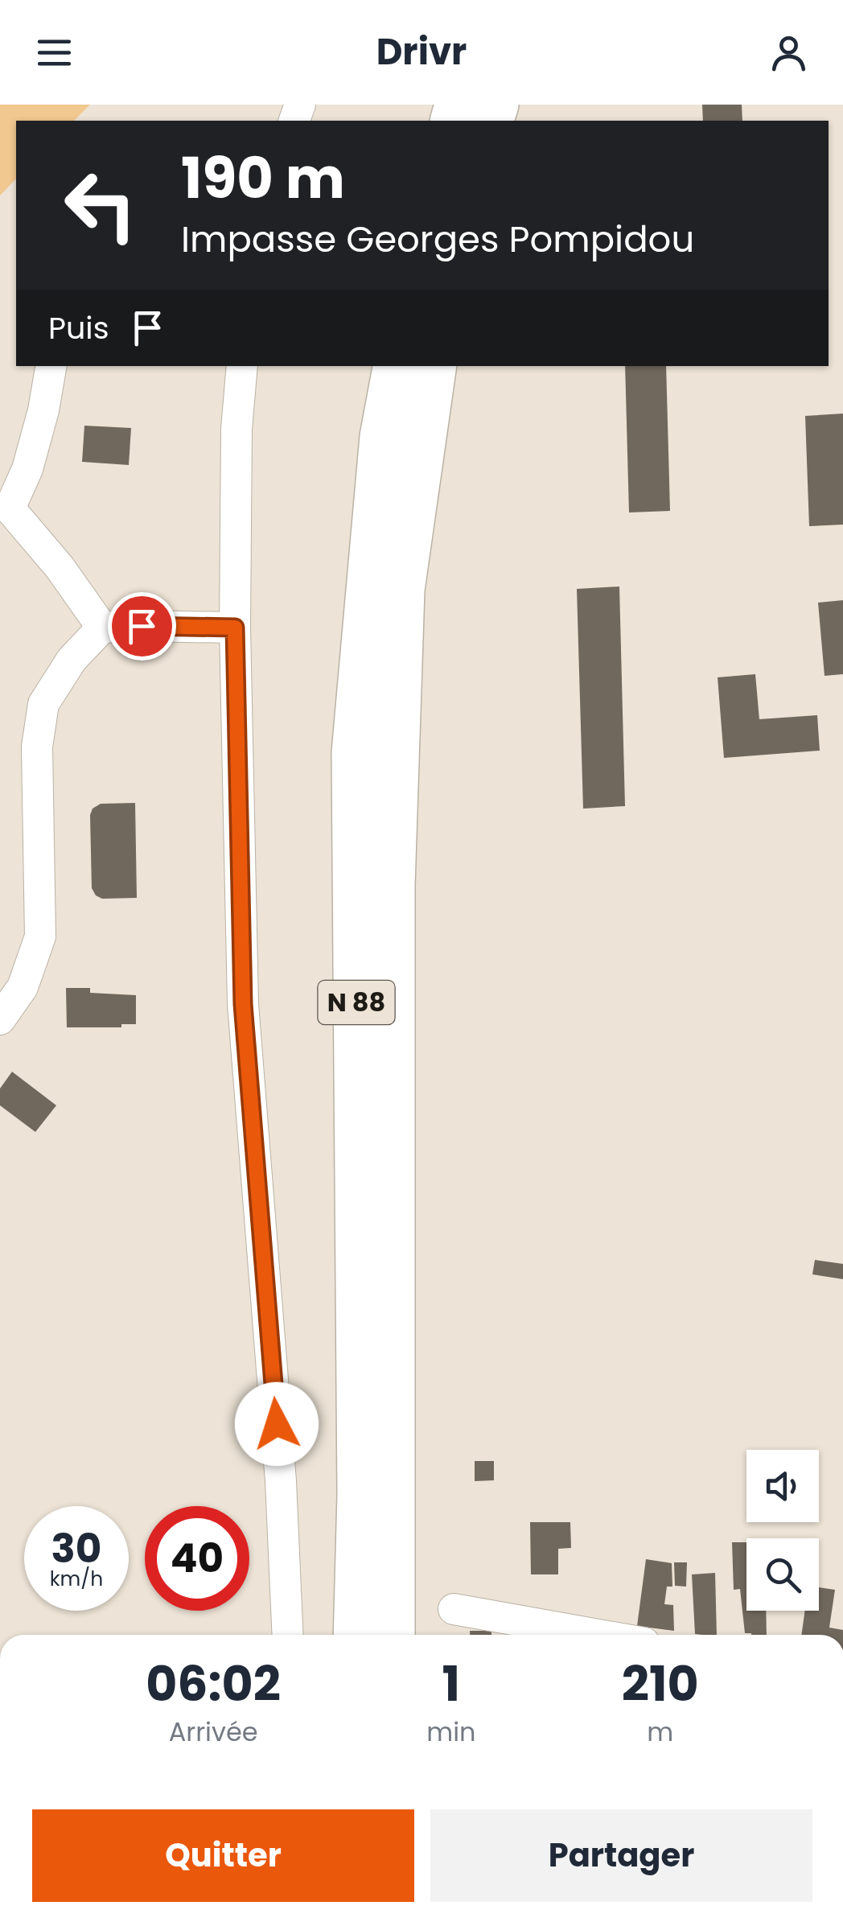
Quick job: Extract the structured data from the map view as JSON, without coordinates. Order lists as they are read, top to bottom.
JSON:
{
  "streets": {
    "highway": ["N 88"]
  },
  "page": {
    "header": "Drivr",
    "turn": ["190 m", "Impasse Georges Pompidou"],
    "then": "Puis",
    "speed": "30 km/h",
    "limit": "40",
    "eta": [
      "06:02",
      "Arrivée",
      "1",
      "min",
      "210",
      "m"
    ],
    "buttons": ["Quitter", "Partager"]
  }
}
